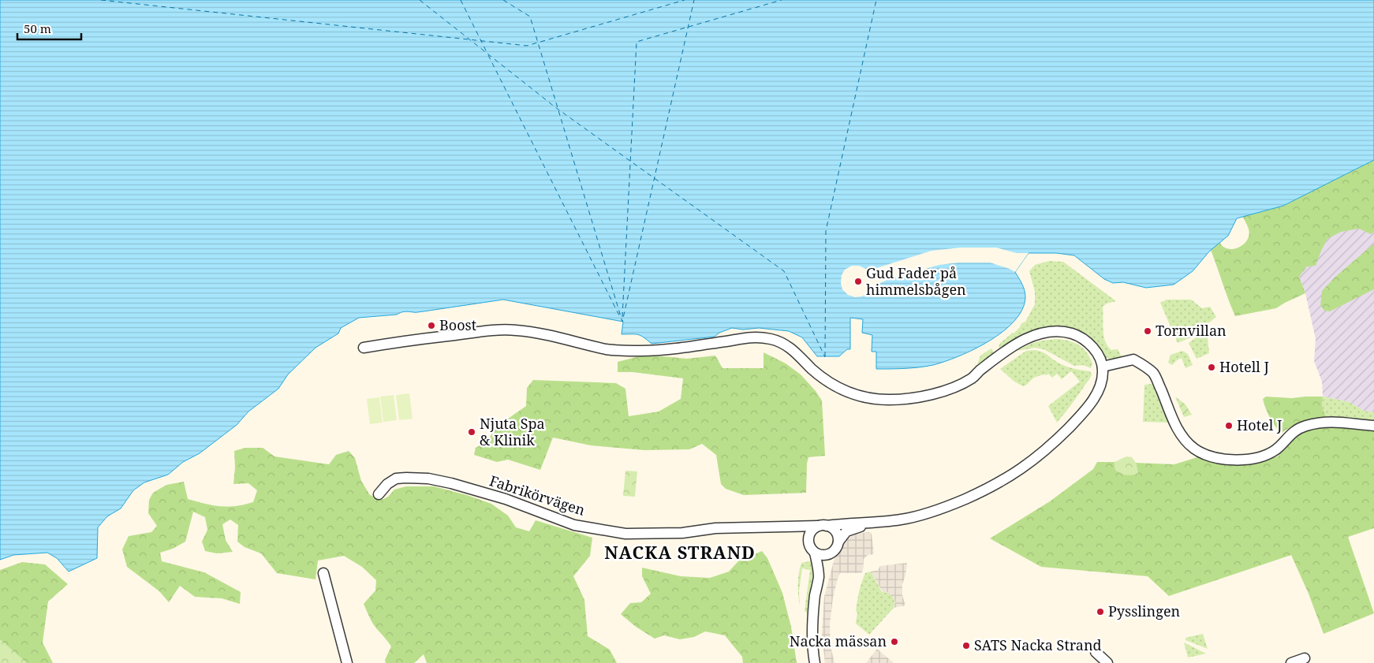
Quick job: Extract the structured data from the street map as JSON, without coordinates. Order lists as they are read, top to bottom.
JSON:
{
  "streets": {
    "street": ["Fabrikörvägen"]
  },
  "districts": ["NACKA STRAND"],
  "places": [
    "Gud Fader på himmelsbågen",
    "Boost",
    "Tornvillan",
    "Hotell J",
    "Hotel J",
    "Njuta Spa & Klinik",
    "Pysslingen",
    "Nacka mässan",
    "SATS Nacka Strand"
  ],
  "scale_bar": "50 m"
}
